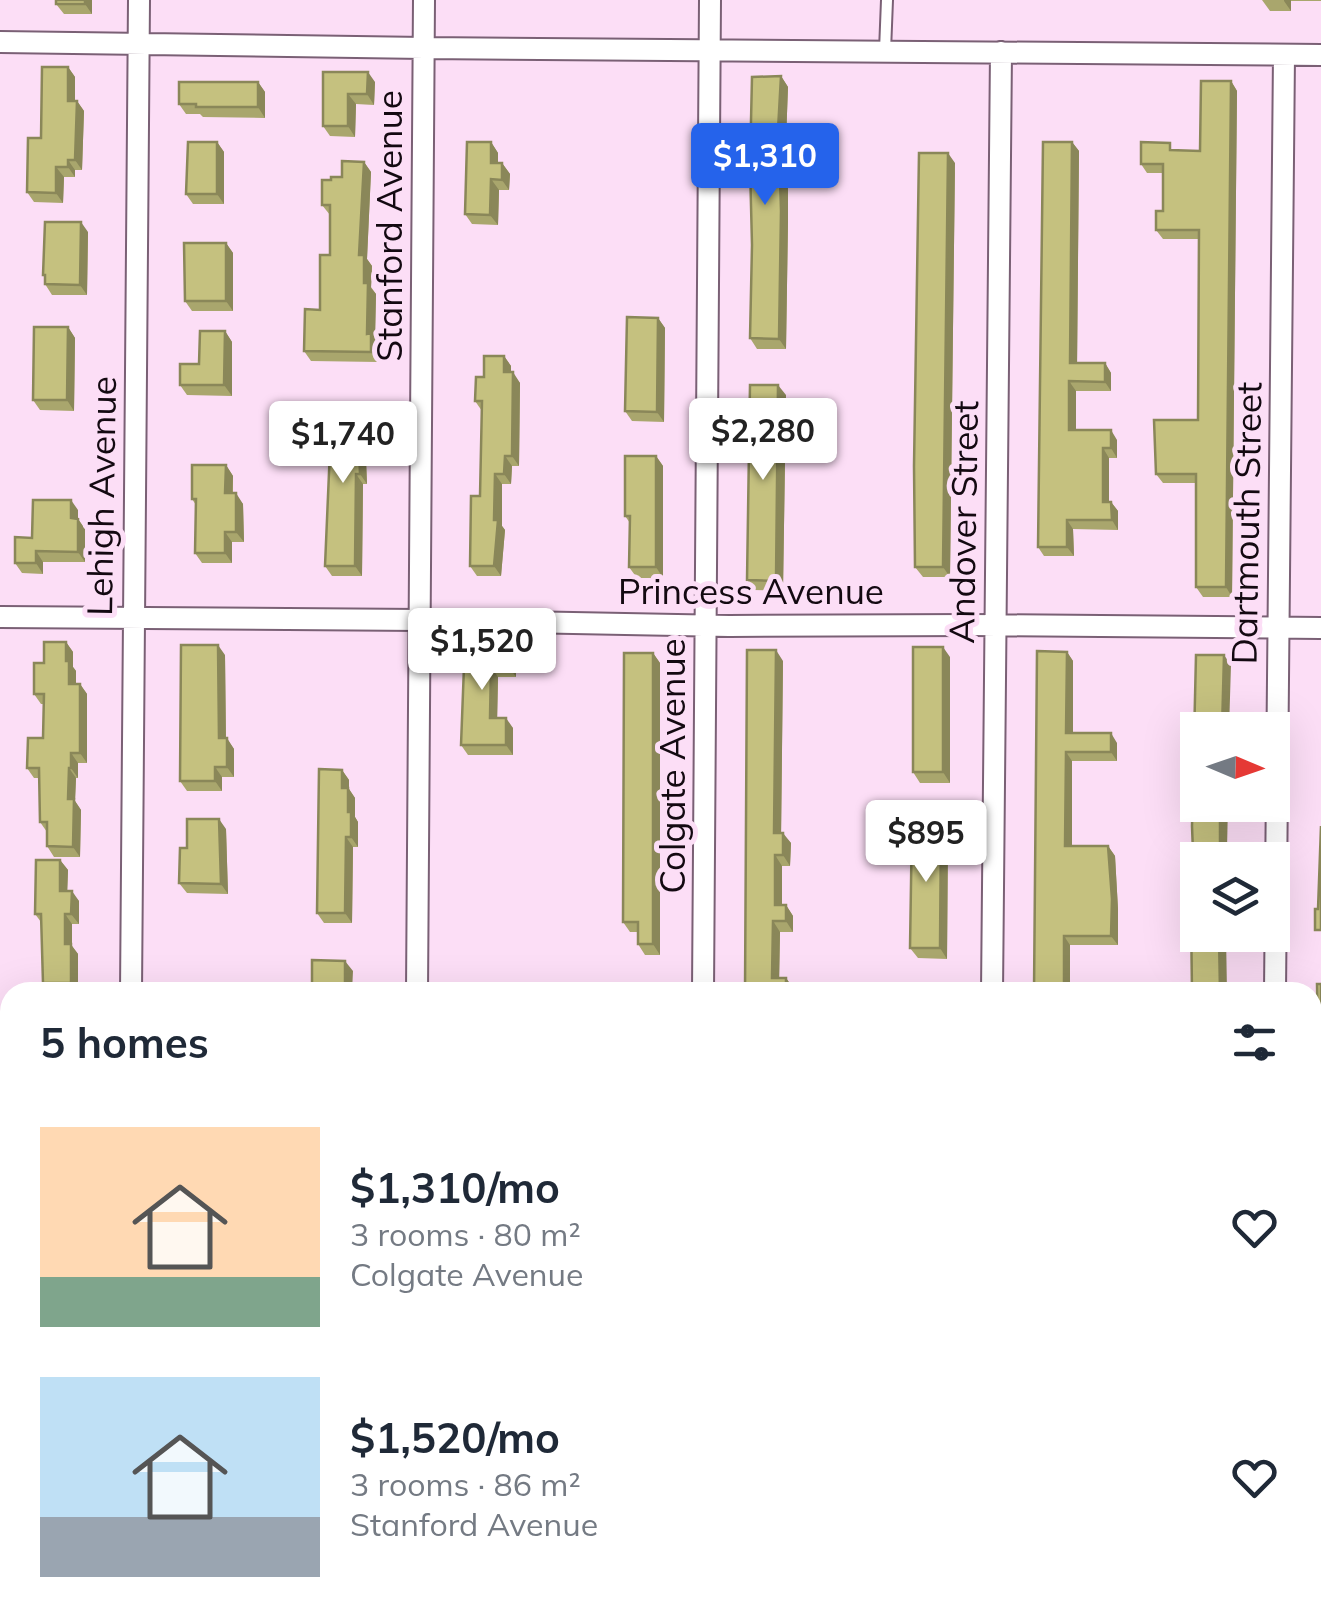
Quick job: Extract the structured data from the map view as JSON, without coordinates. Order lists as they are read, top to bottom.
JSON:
{
  "streets": {
    "street": [
      "Stanford Avenue",
      "Lehigh Avenue",
      "Andover Street",
      "Dartmouth Street",
      "Princess Avenue",
      "Colgate Avenue"
    ]
  },
  "crossings": [
    ["Stanford Avenue", "Princess Avenue"],
    ["Lehigh Avenue", "Princess Avenue"],
    ["Andover Street", "Princess Avenue"],
    ["Dartmouth Street", "Princess Avenue"],
    ["Princess Avenue", "Colgate Avenue"]
  ],
  "north": "right",
  "page": {
    "price": [
      "$1,310",
      "$2,280",
      "$1,740",
      "$1,520",
      "$895"
    ],
    "heading": "5 homes",
    "list": [
      {
        "name": "$1,310/mo",
        "note": "3 rooms · 80 m² · Colgate Avenue"
      },
      {
        "name": "$1,520/mo",
        "note": "3 rooms · 86 m² · Stanford Avenue"
      }
    ]
  }
}
